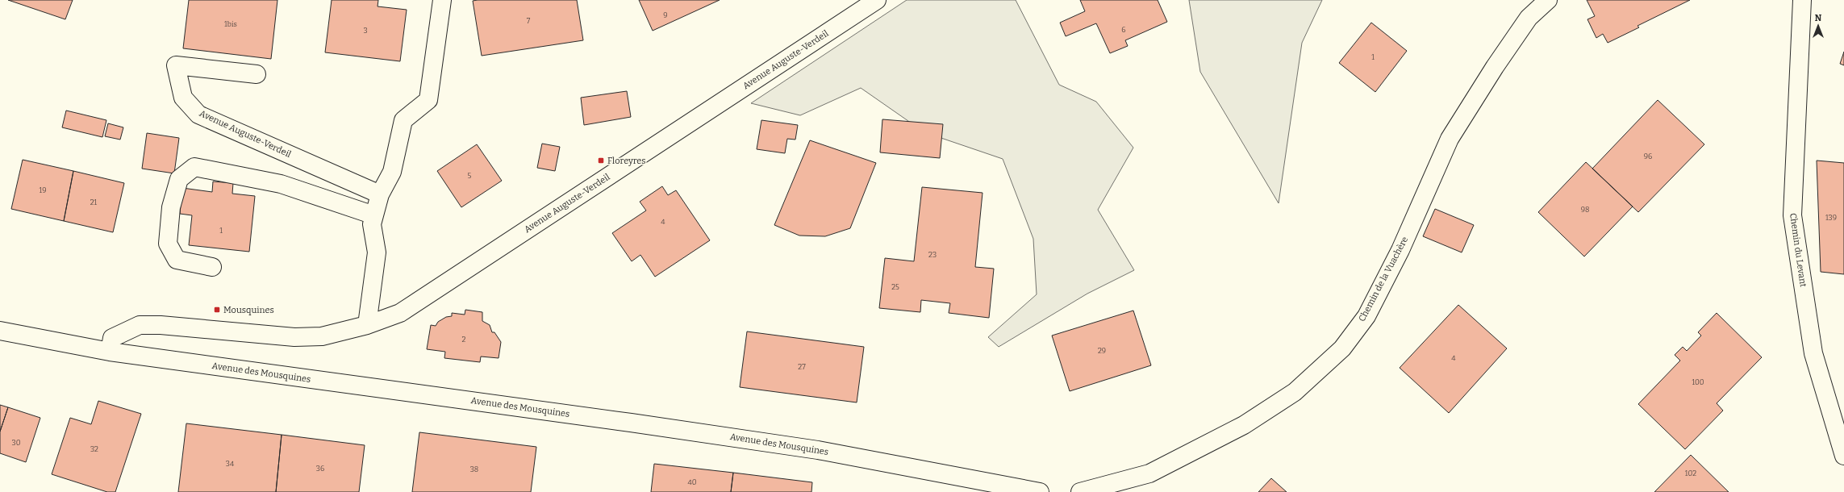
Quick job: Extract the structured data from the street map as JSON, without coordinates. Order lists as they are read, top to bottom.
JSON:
{
  "streets": {
    "street": [
      "Avenue Auguste-Verdeil",
      "Chemin du Levant",
      "Chemin de la Vuachère",
      "Avenue des Mousquines"
    ]
  },
  "crossings": [
    ["Avenue Auguste-Verdeil", "Avenue des Mousquines"]
  ],
  "places": {
    "transit": ["Floreyres", "Mousquines"]
  },
  "house_numbers": [
    "9",
    "7",
    "1bis",
    "6",
    "3",
    "1",
    "96",
    "5",
    "19",
    "21",
    "98",
    "139",
    "4",
    "1",
    "23",
    "25",
    "2",
    "29",
    "4",
    "27",
    "100",
    "30",
    "32",
    "34",
    "36",
    "38",
    "102",
    "40"
  ],
  "north": "top"
}
